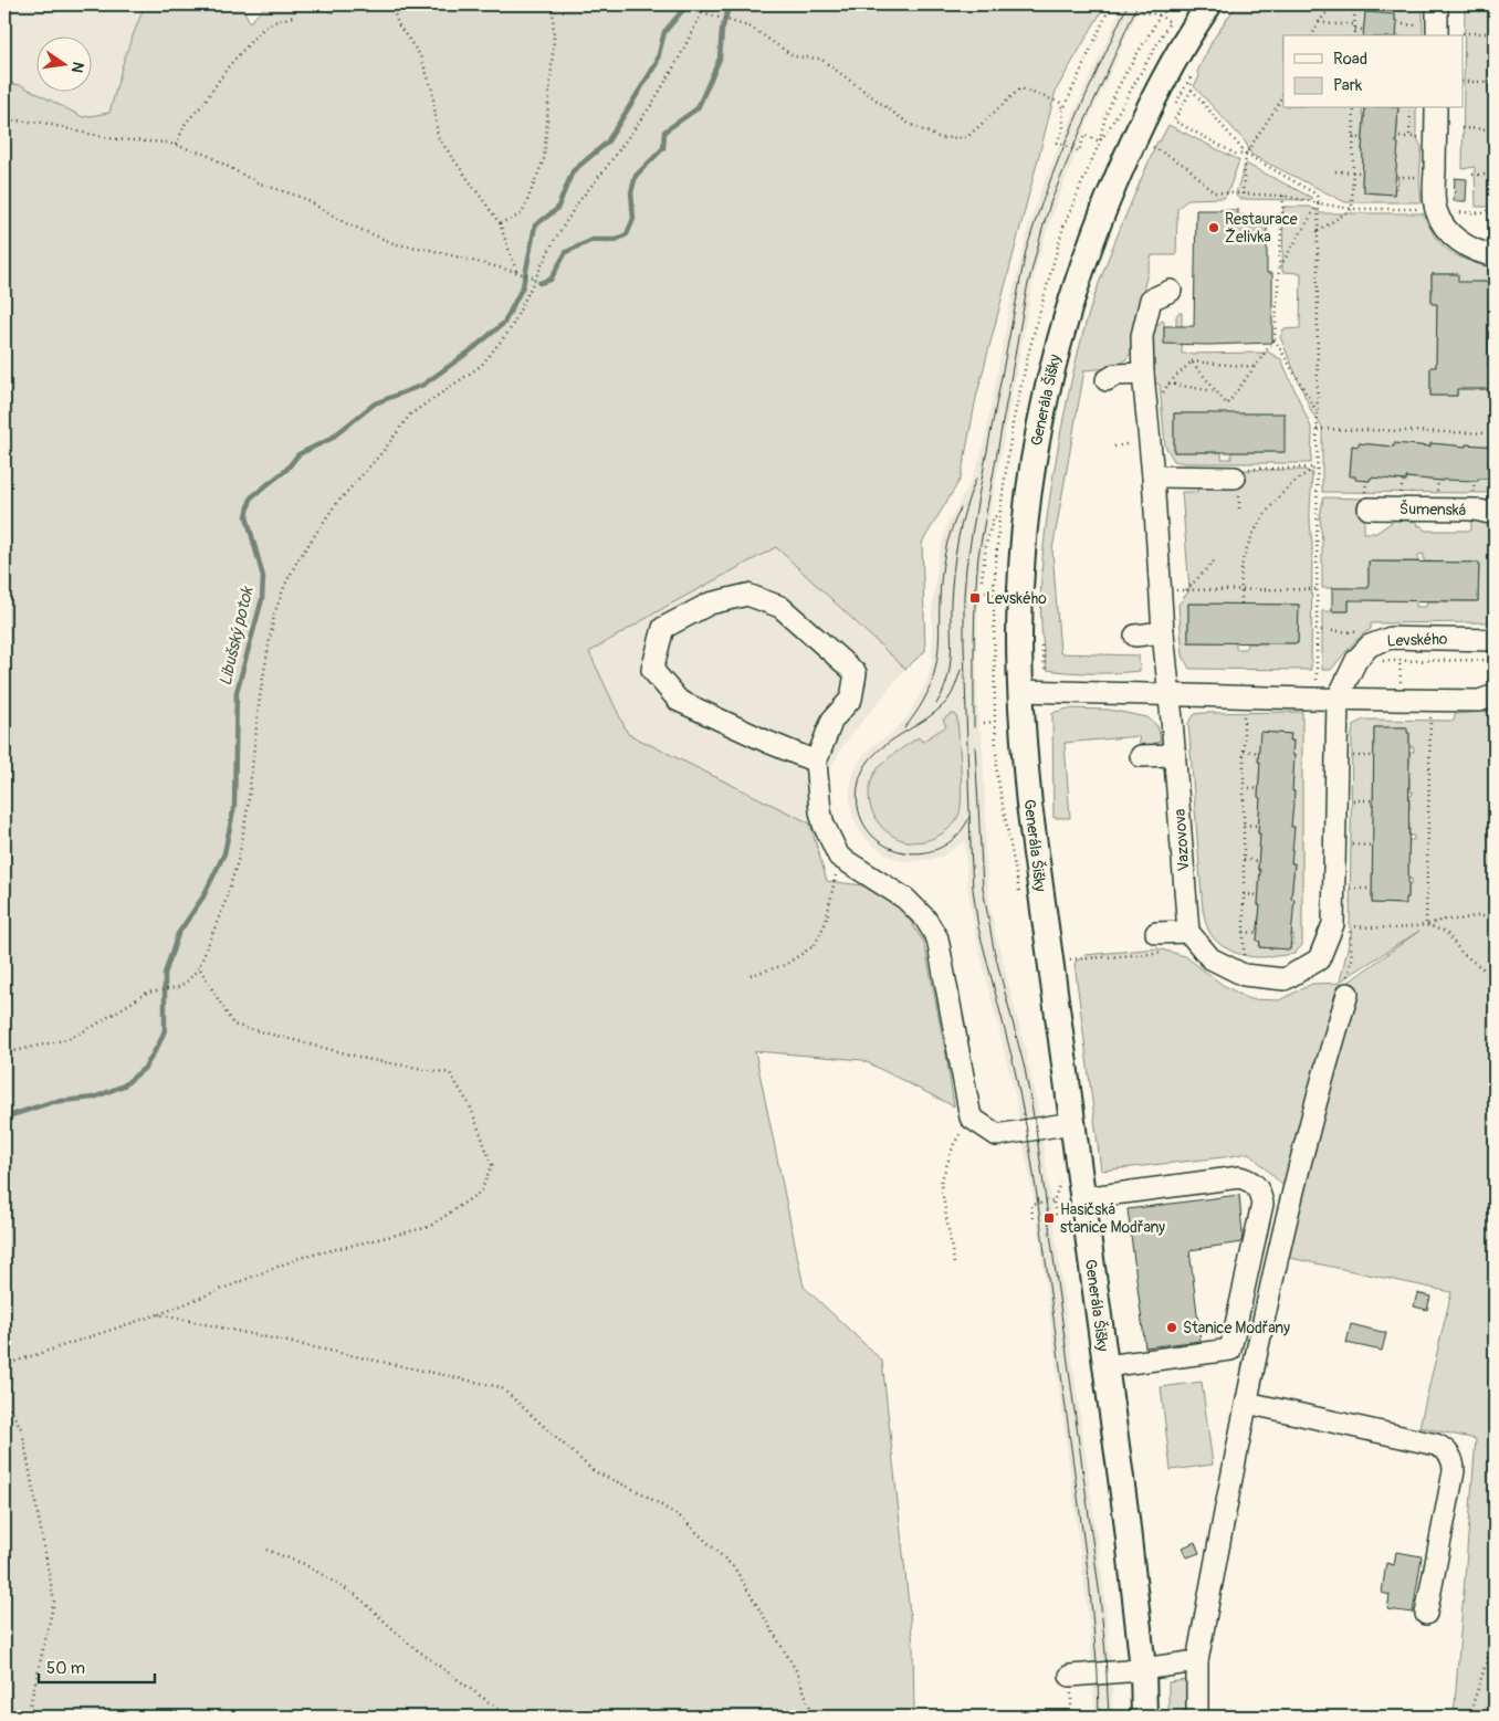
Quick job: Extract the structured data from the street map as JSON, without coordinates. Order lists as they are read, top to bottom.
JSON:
{
  "streets": {
    "main road": ["Generála Šišky"],
    "street": ["Šumenská", "Levského", "Vazovova"]
  },
  "water": ["Libušský potok"],
  "places": {
    "other": ["Restaurace Želivka", "Stanice Modřany"],
    "transit": ["Levského", "Hasičská stanice Modřany"]
  },
  "legend": ["Road", "Park"],
  "scale_bar": "50 m",
  "north": "right"
}
